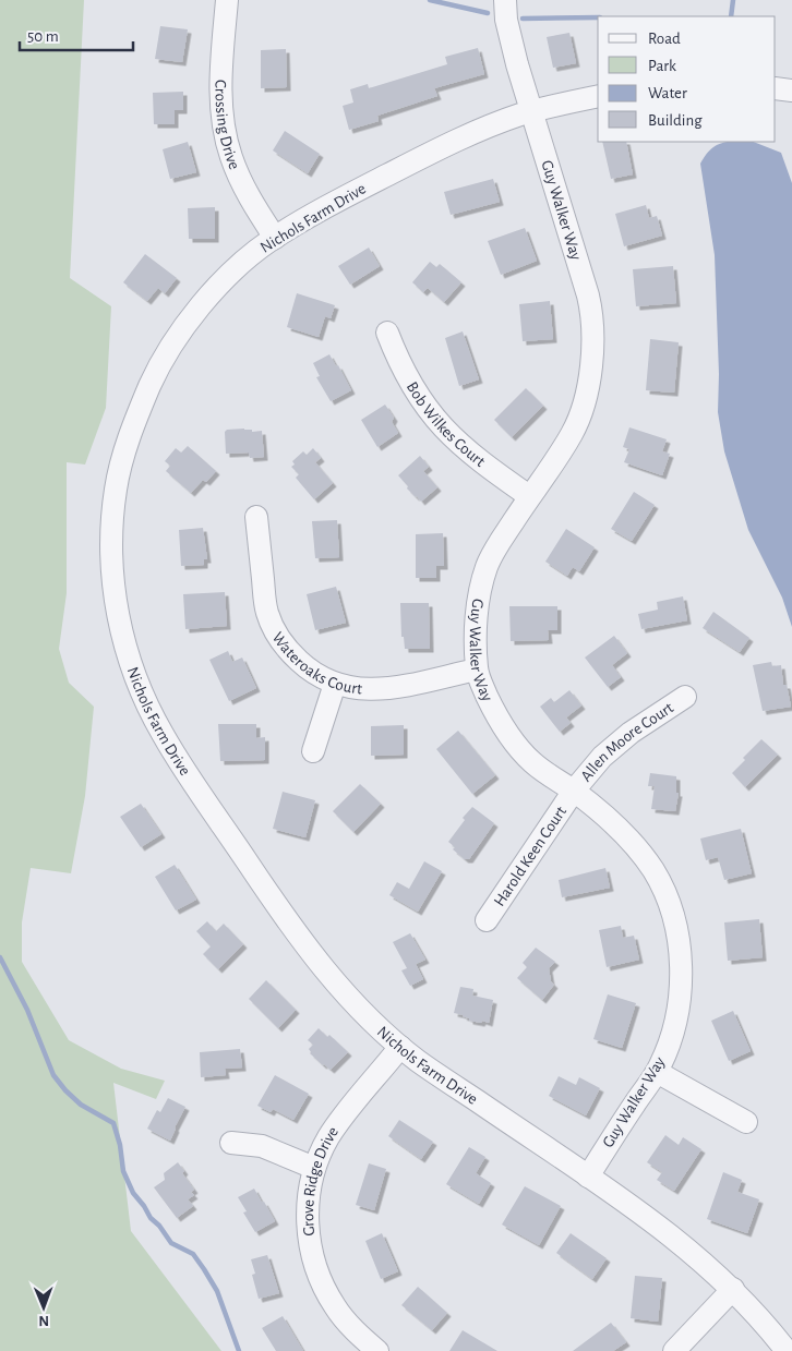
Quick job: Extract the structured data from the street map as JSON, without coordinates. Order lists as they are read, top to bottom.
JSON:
{
  "streets": {
    "street": [
      "Crossing Drive",
      "Guy Walker Way",
      "Nichols Farm Drive",
      "Bob Wilkes Court",
      "Wateroaks Court",
      "Allen Moore Court",
      "Harold Keen Court",
      "Grove Ridge Drive"
    ]
  },
  "crossings": [
    ["Crossing Drive", "Nichols Farm Drive"],
    ["Guy Walker Way", "Nichols Farm Drive"],
    ["Guy Walker Way", "Bob Wilkes Court"],
    ["Guy Walker Way", "Wateroaks Court"],
    ["Guy Walker Way", "Allen Moore Court"],
    ["Guy Walker Way", "Harold Keen Court"],
    ["Nichols Farm Drive", "Grove Ridge Drive"],
    ["Allen Moore Court", "Harold Keen Court"]
  ],
  "legend": [
    "Road",
    "Park",
    "Water",
    "Building"
  ],
  "scale_bar": "50 m",
  "north": "bottom"
}
